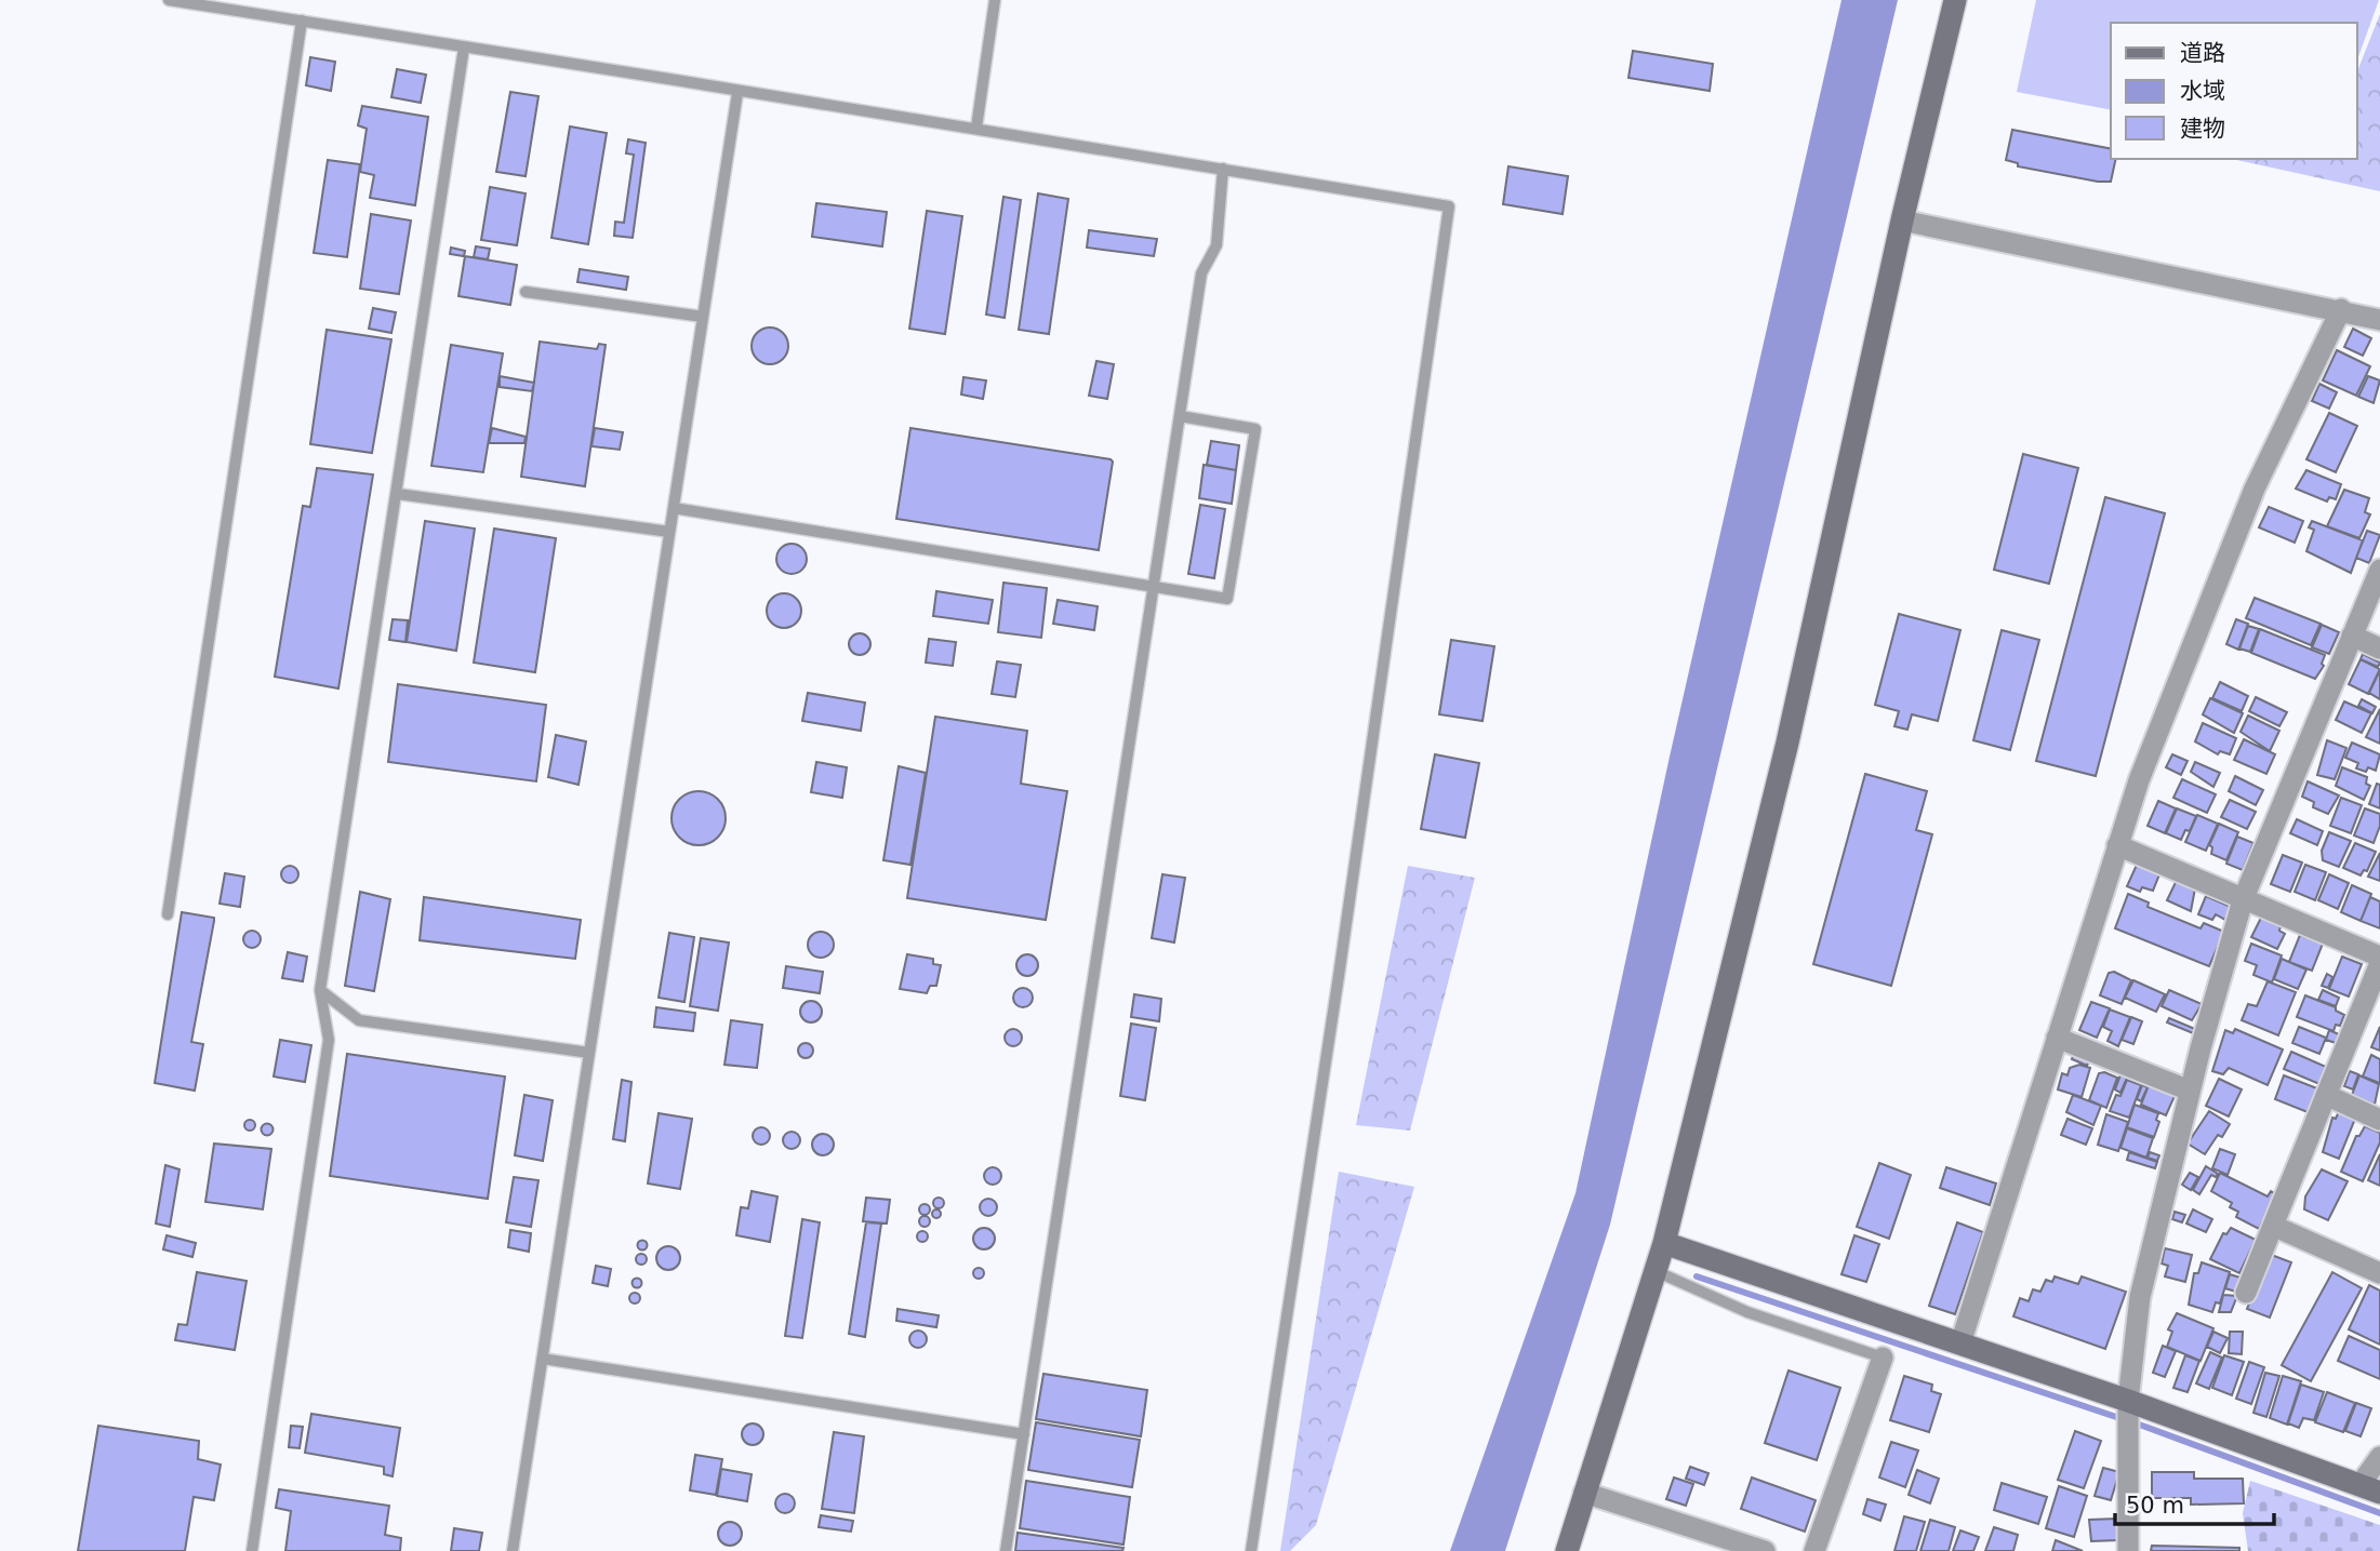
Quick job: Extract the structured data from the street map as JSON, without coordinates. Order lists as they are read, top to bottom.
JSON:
{
  "legend": ["道路", "水域", "建物"],
  "scale_bar": "50 m"
}
